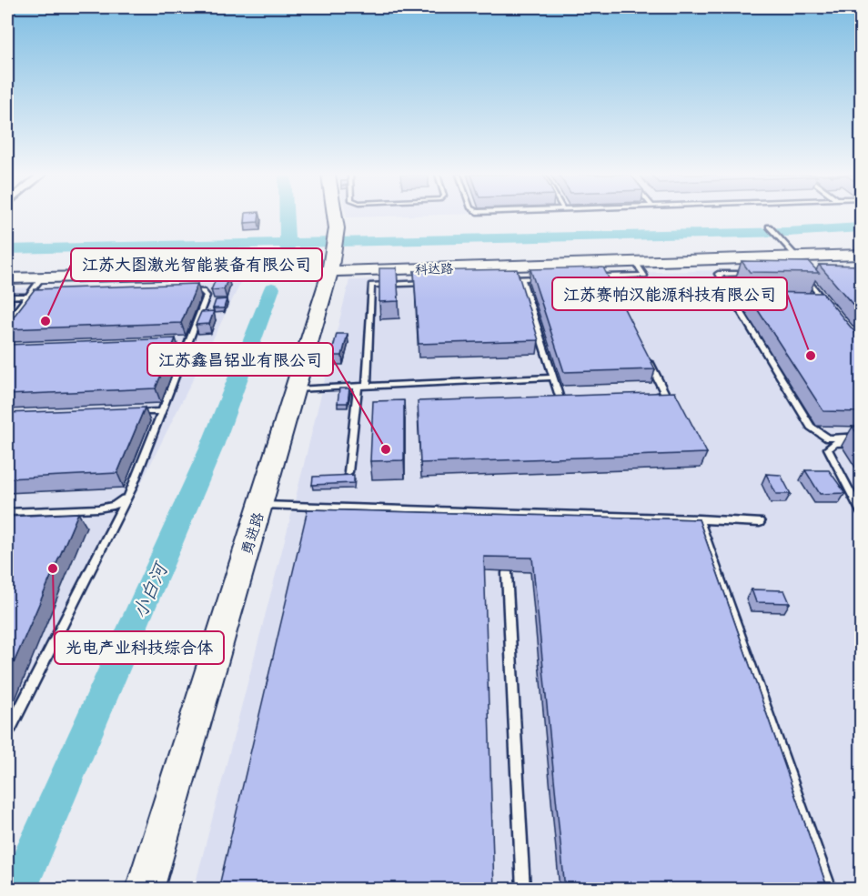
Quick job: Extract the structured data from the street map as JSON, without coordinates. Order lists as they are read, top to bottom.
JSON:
{
  "streets": {
    "street": ["科达路", "勇进路"]
  },
  "crossings": [
    ["科达路", "勇进路"]
  ],
  "water": ["小白河"],
  "places": [
    "江苏大图激光智能装备有限公司",
    "江苏赛帕汉能源科技有限公司",
    "江苏鑫昌铝业有限公司",
    "光电产业科技综合体"
  ]
}
